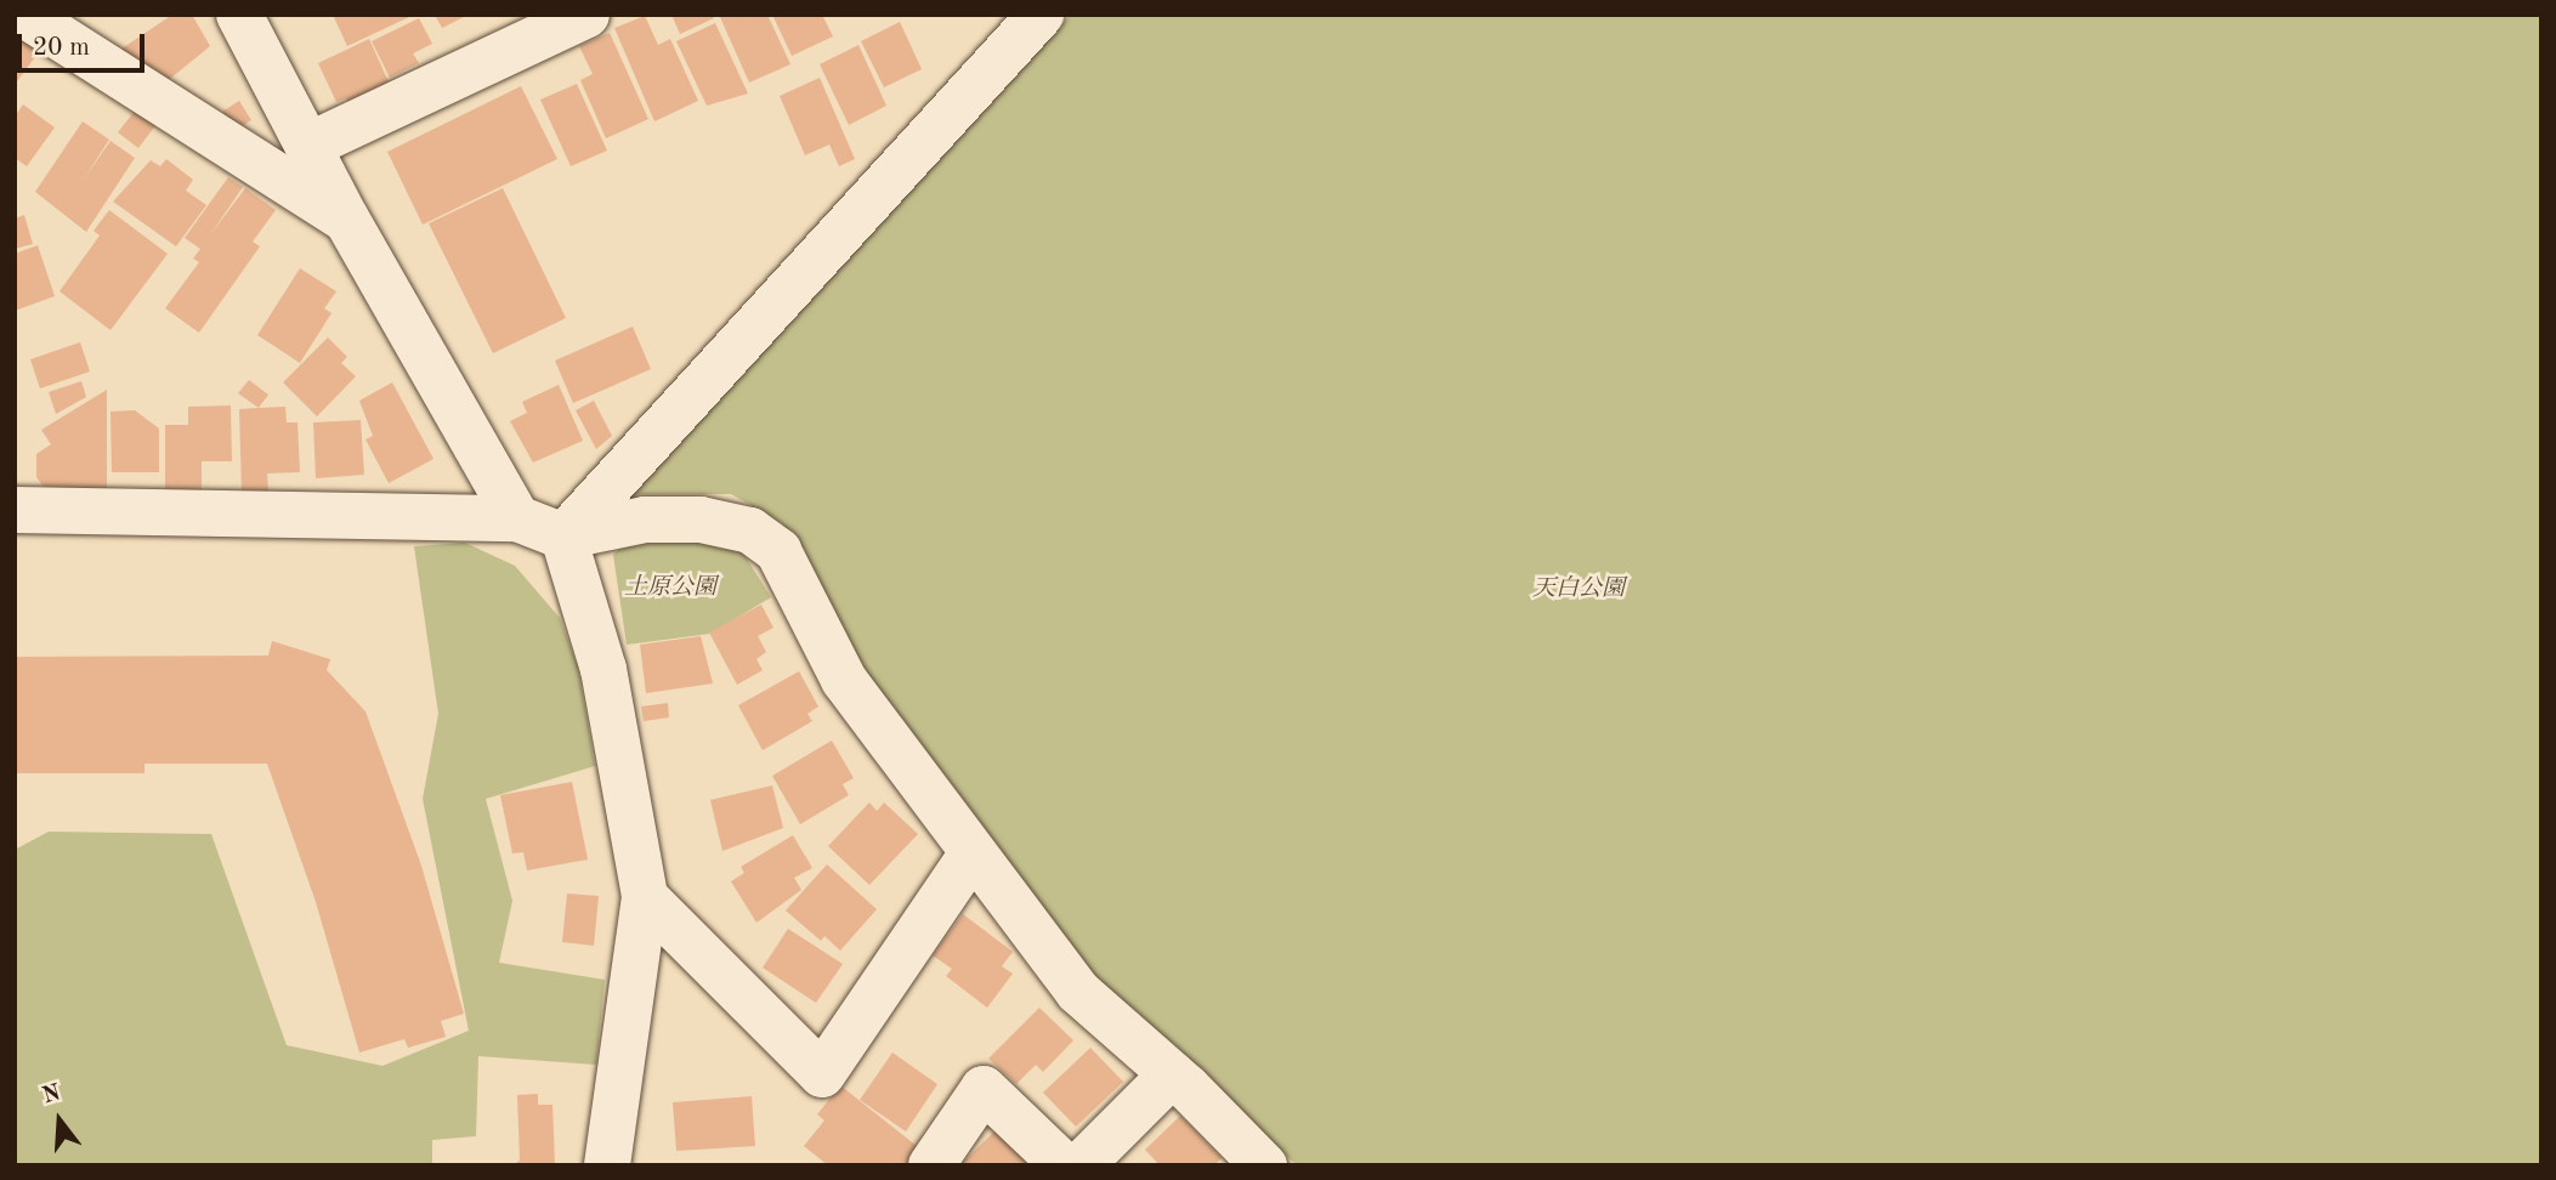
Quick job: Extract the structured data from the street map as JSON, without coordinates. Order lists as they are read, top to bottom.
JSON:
{
  "parks": ["土原公園", "天白公園"],
  "scale_bar": "20 m",
  "north": "top"
}
